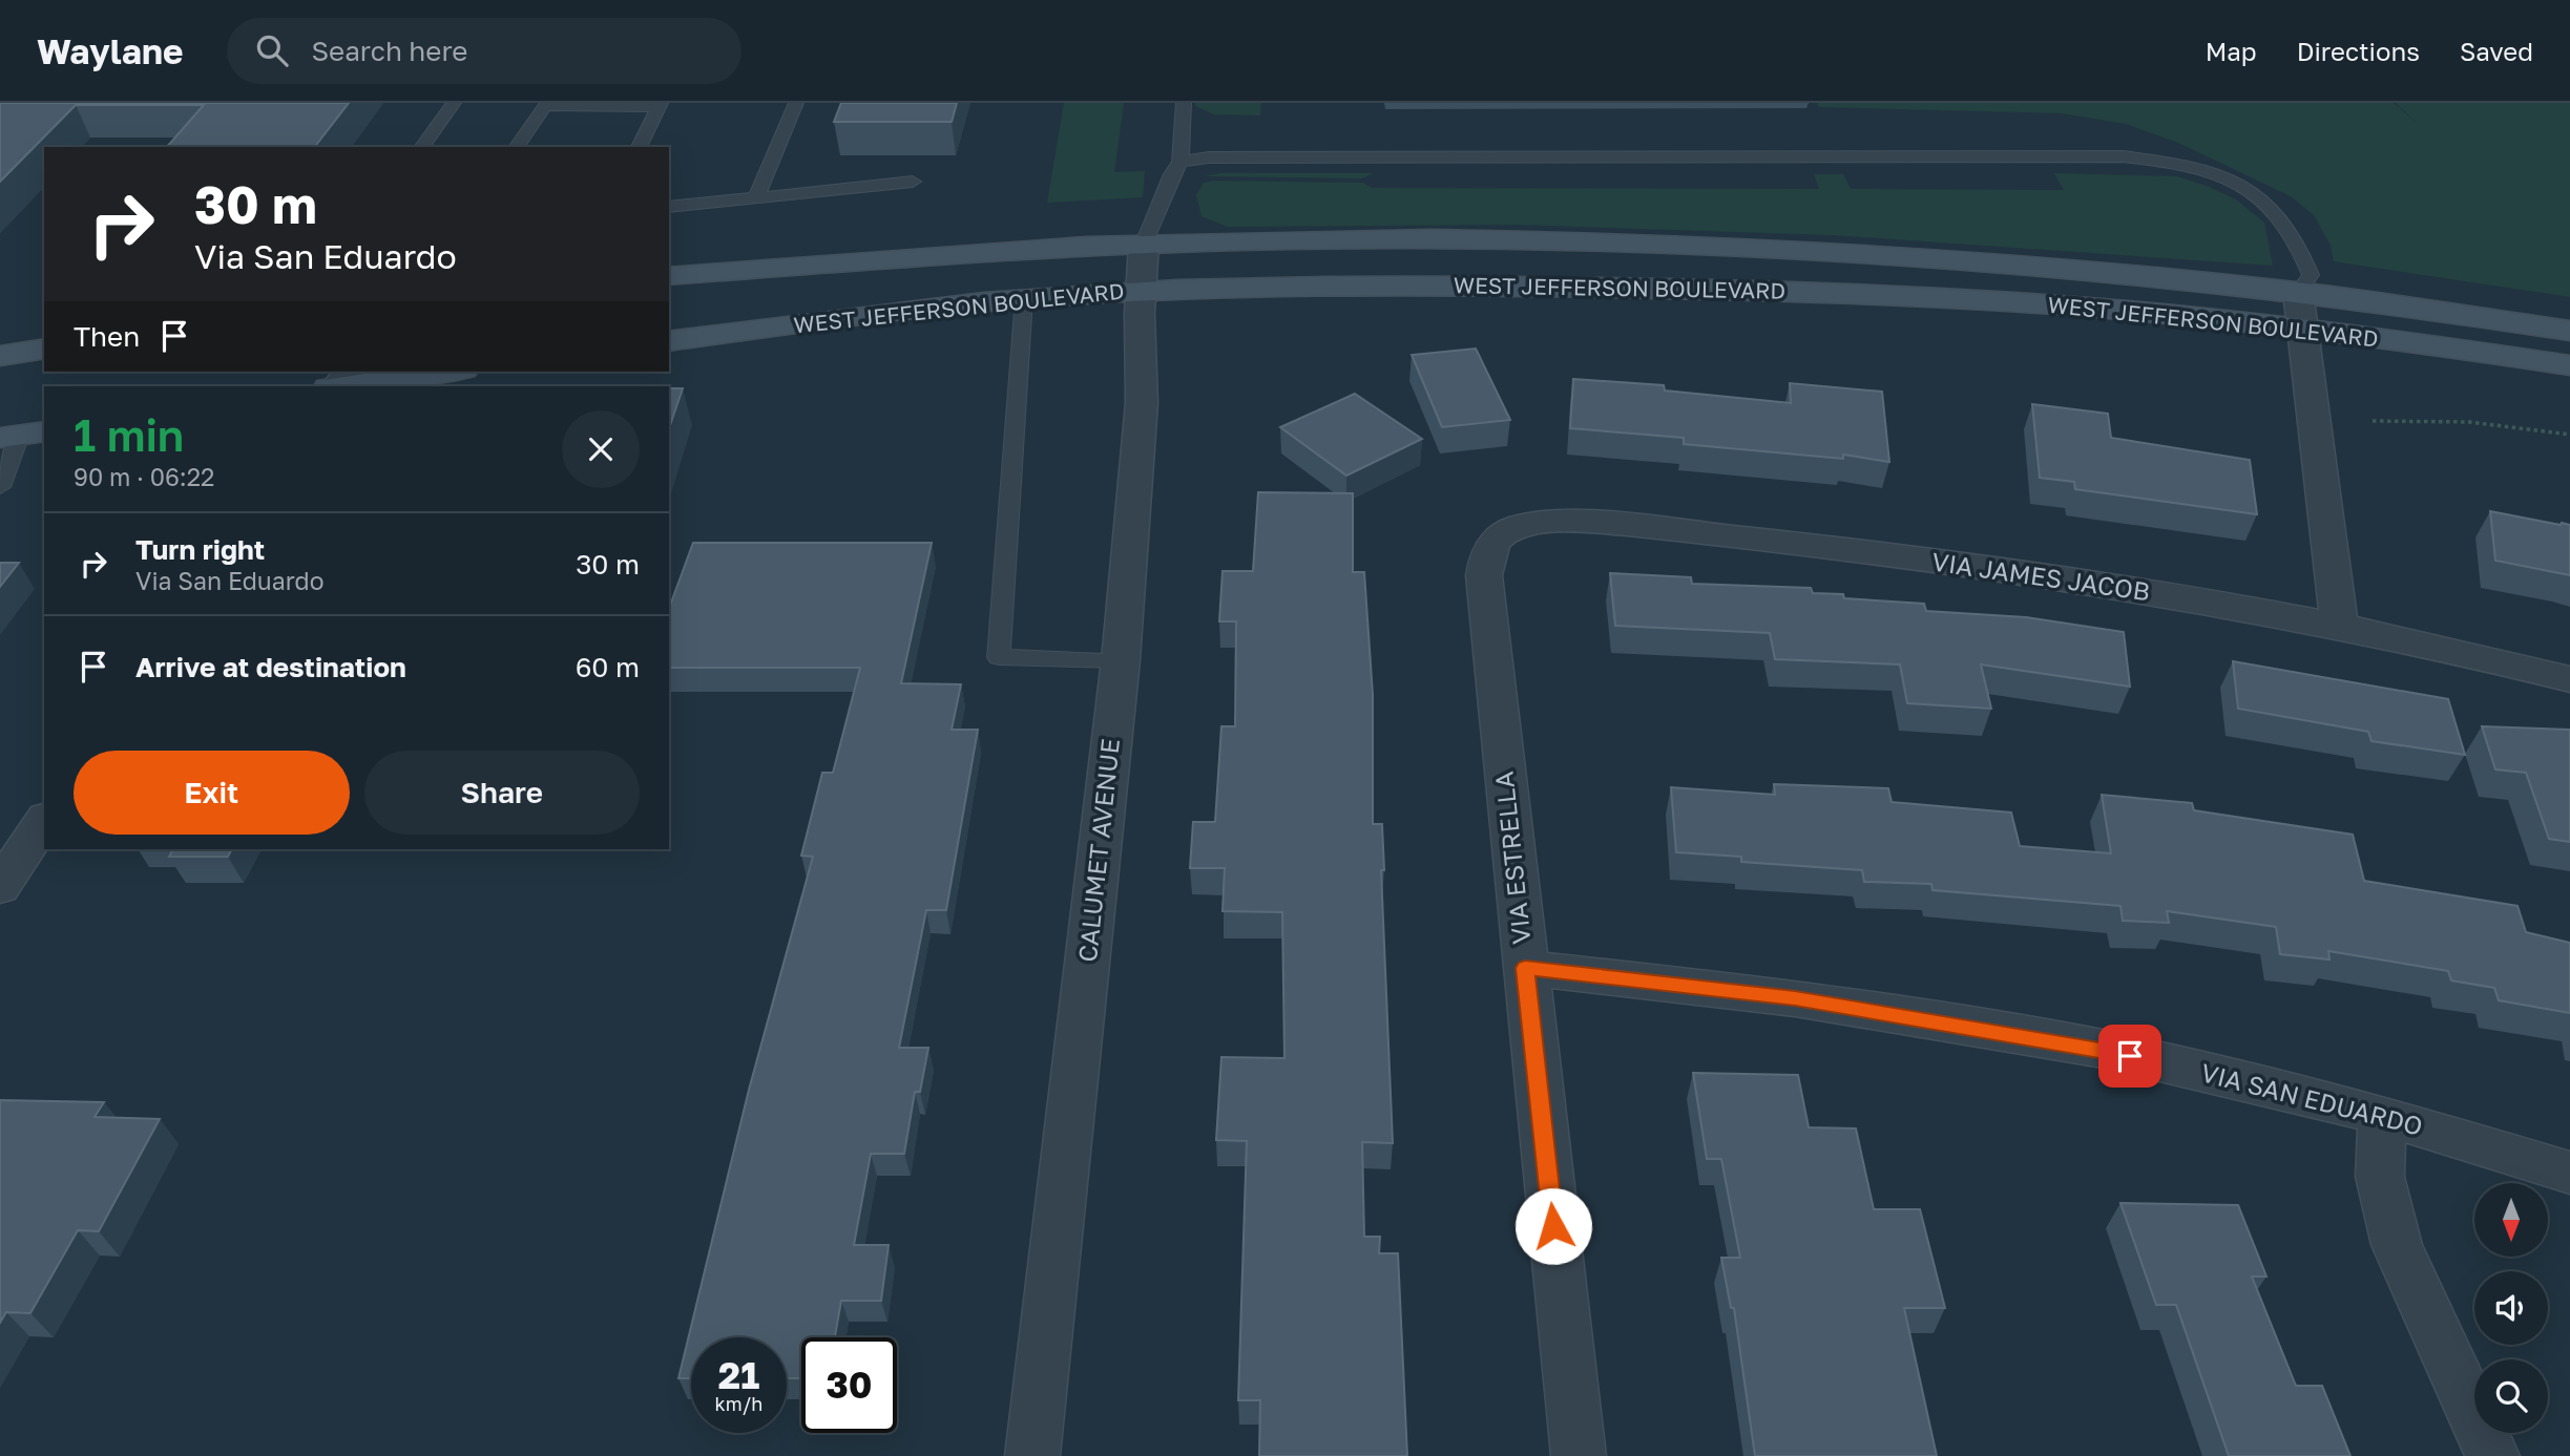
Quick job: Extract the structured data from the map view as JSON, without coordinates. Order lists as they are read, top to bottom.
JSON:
{
  "streets": {
    "main road": ["WEST JEFFERSON BOULEVARD"],
    "street": [
      "VIA JAMES JACOB",
      "CALUMET AVENUE",
      "VIA ESTRELLA",
      "VIA SAN EDUARDO"
    ]
  },
  "crossings": [
    ["WEST JEFFERSON BOULEVARD", "CALUMET AVENUE"],
    ["VIA JAMES JACOB", "VIA ESTRELLA"],
    ["VIA ESTRELLA", "VIA SAN EDUARDO"]
  ],
  "north": "bottom",
  "page": {
    "header": "Waylane",
    "search": "Search here",
    "nav": ["Map", "Directions", "Saved"],
    "turn": ["30 m", "Via San Eduardo"],
    "then": "Then",
    "heading": ["1 min", "90 m · 06:22"],
    "list": [
      {
        "name": "Turn right",
        "note": "Via San Eduardo",
        "value": "30 m"
      },
      {
        "name": "Arrive at destination",
        "value": "60 m"
      }
    ],
    "buttons": ["Exit", "Share"],
    "speed": "21 km/h",
    "limit": "30"
  }
}
